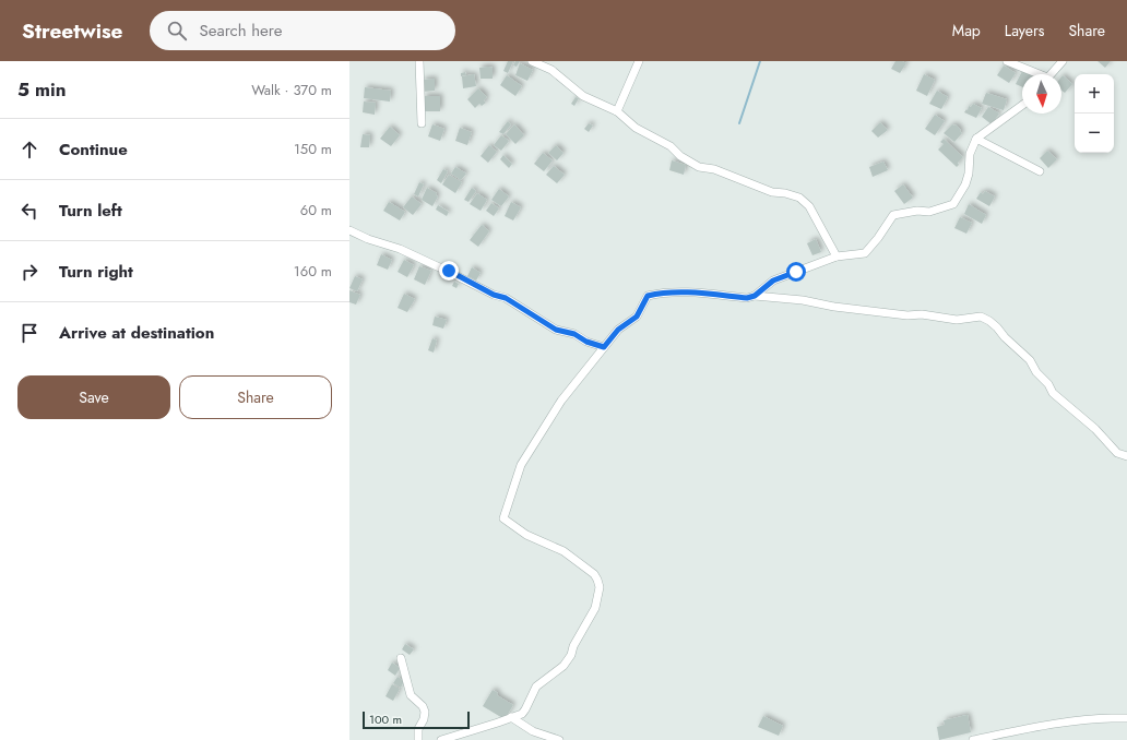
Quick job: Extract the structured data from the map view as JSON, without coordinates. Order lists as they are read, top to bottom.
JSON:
{
  "scale_bar": "100 m",
  "north": "bottom",
  "page": {
    "header": "Streetwise",
    "search": "Search here",
    "nav": ["Map", "Layers", "Share"],
    "heading": ["5 min", "Walk · 370 m"],
    "map_buttons": ["+", "−"],
    "list": [
      ["Continue", "150 m"],
      ["Turn left", "60 m"],
      ["Turn right", "160 m"],
      "Arrive at destination"
    ],
    "buttons": ["Save", "Share"],
    "scale": "100 m"
  }
}
